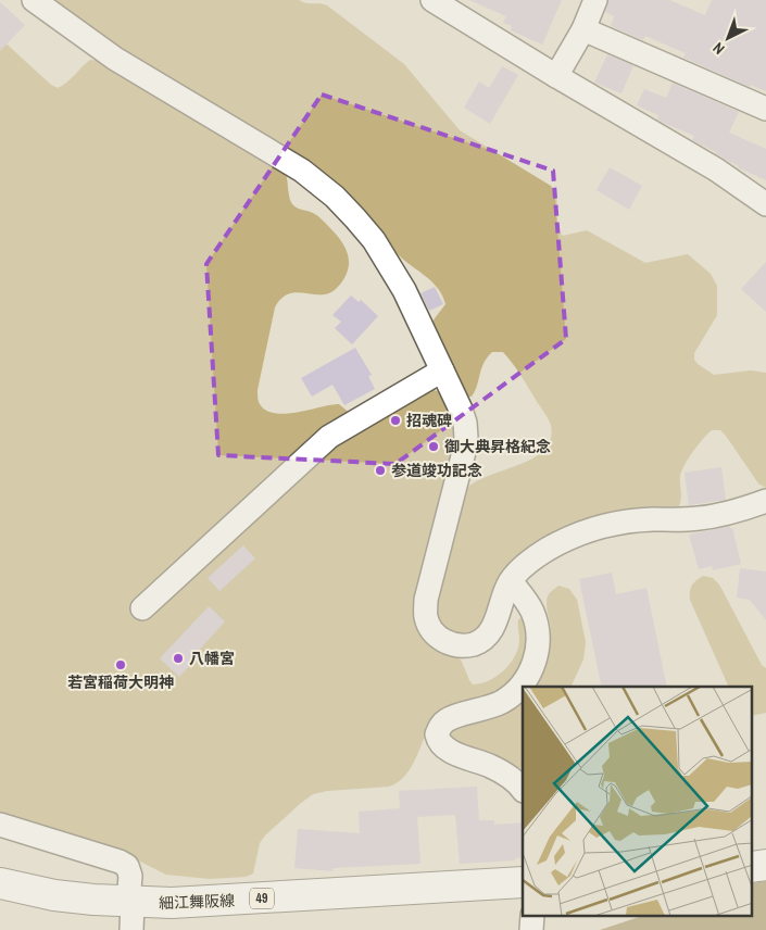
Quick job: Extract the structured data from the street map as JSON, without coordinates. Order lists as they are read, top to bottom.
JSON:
{
  "streets": {
    "main road": ["49", "細江舞阪線"]
  },
  "places": [
    "招魂碑",
    "御大典昇格紀念",
    "参道竣功記念",
    "八幡宮",
    "若宮稲荷大明神"
  ],
  "north": "bottom left"
}
